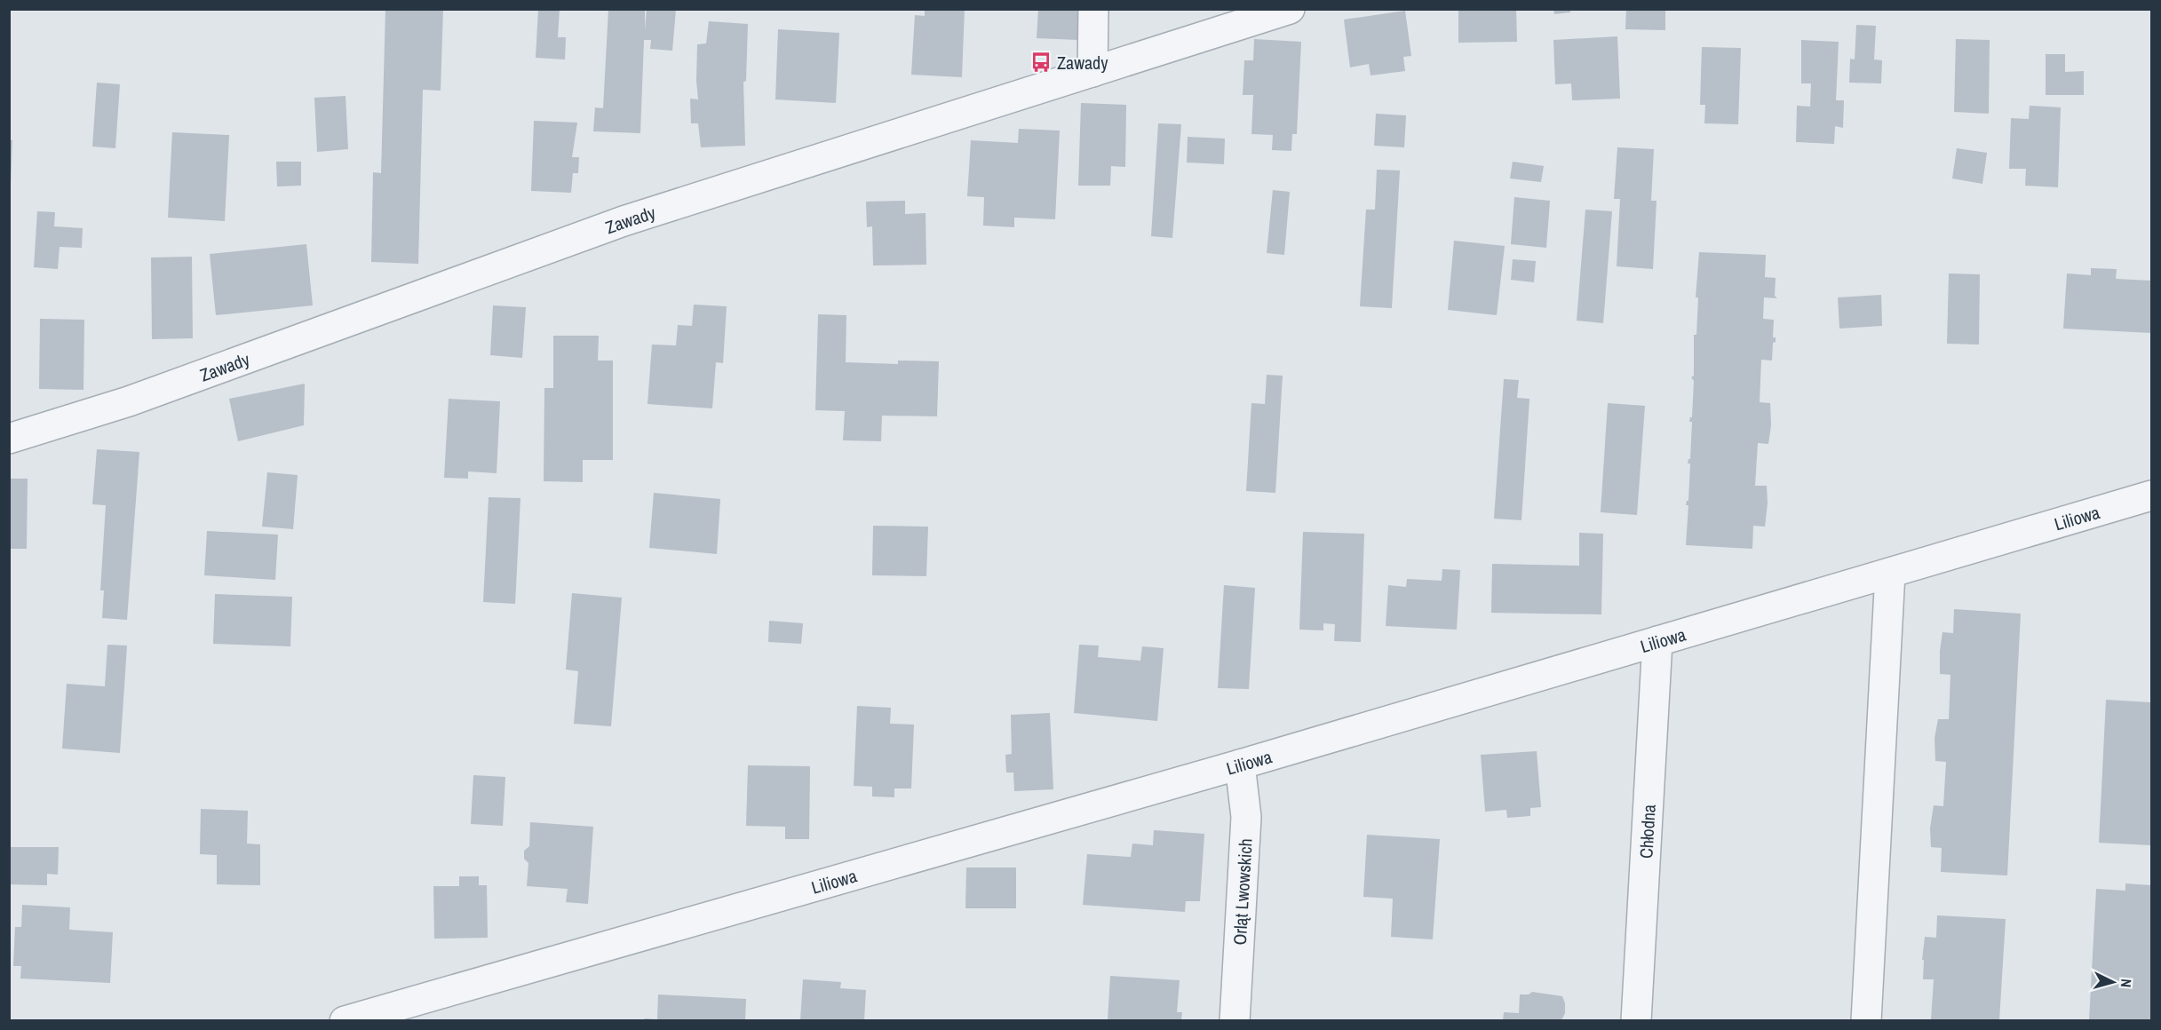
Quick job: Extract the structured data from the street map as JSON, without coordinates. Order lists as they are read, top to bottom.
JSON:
{
  "streets": {
    "street": [
      "Zawady",
      "Liliowa",
      "Chłodna",
      "Orląt Lwowskich"
    ]
  },
  "crossings": [
    ["Liliowa", "Chłodna"],
    ["Liliowa", "Orląt Lwowskich"]
  ],
  "places": {
    "bus stop": ["Zawady"]
  },
  "north": "right"
}
